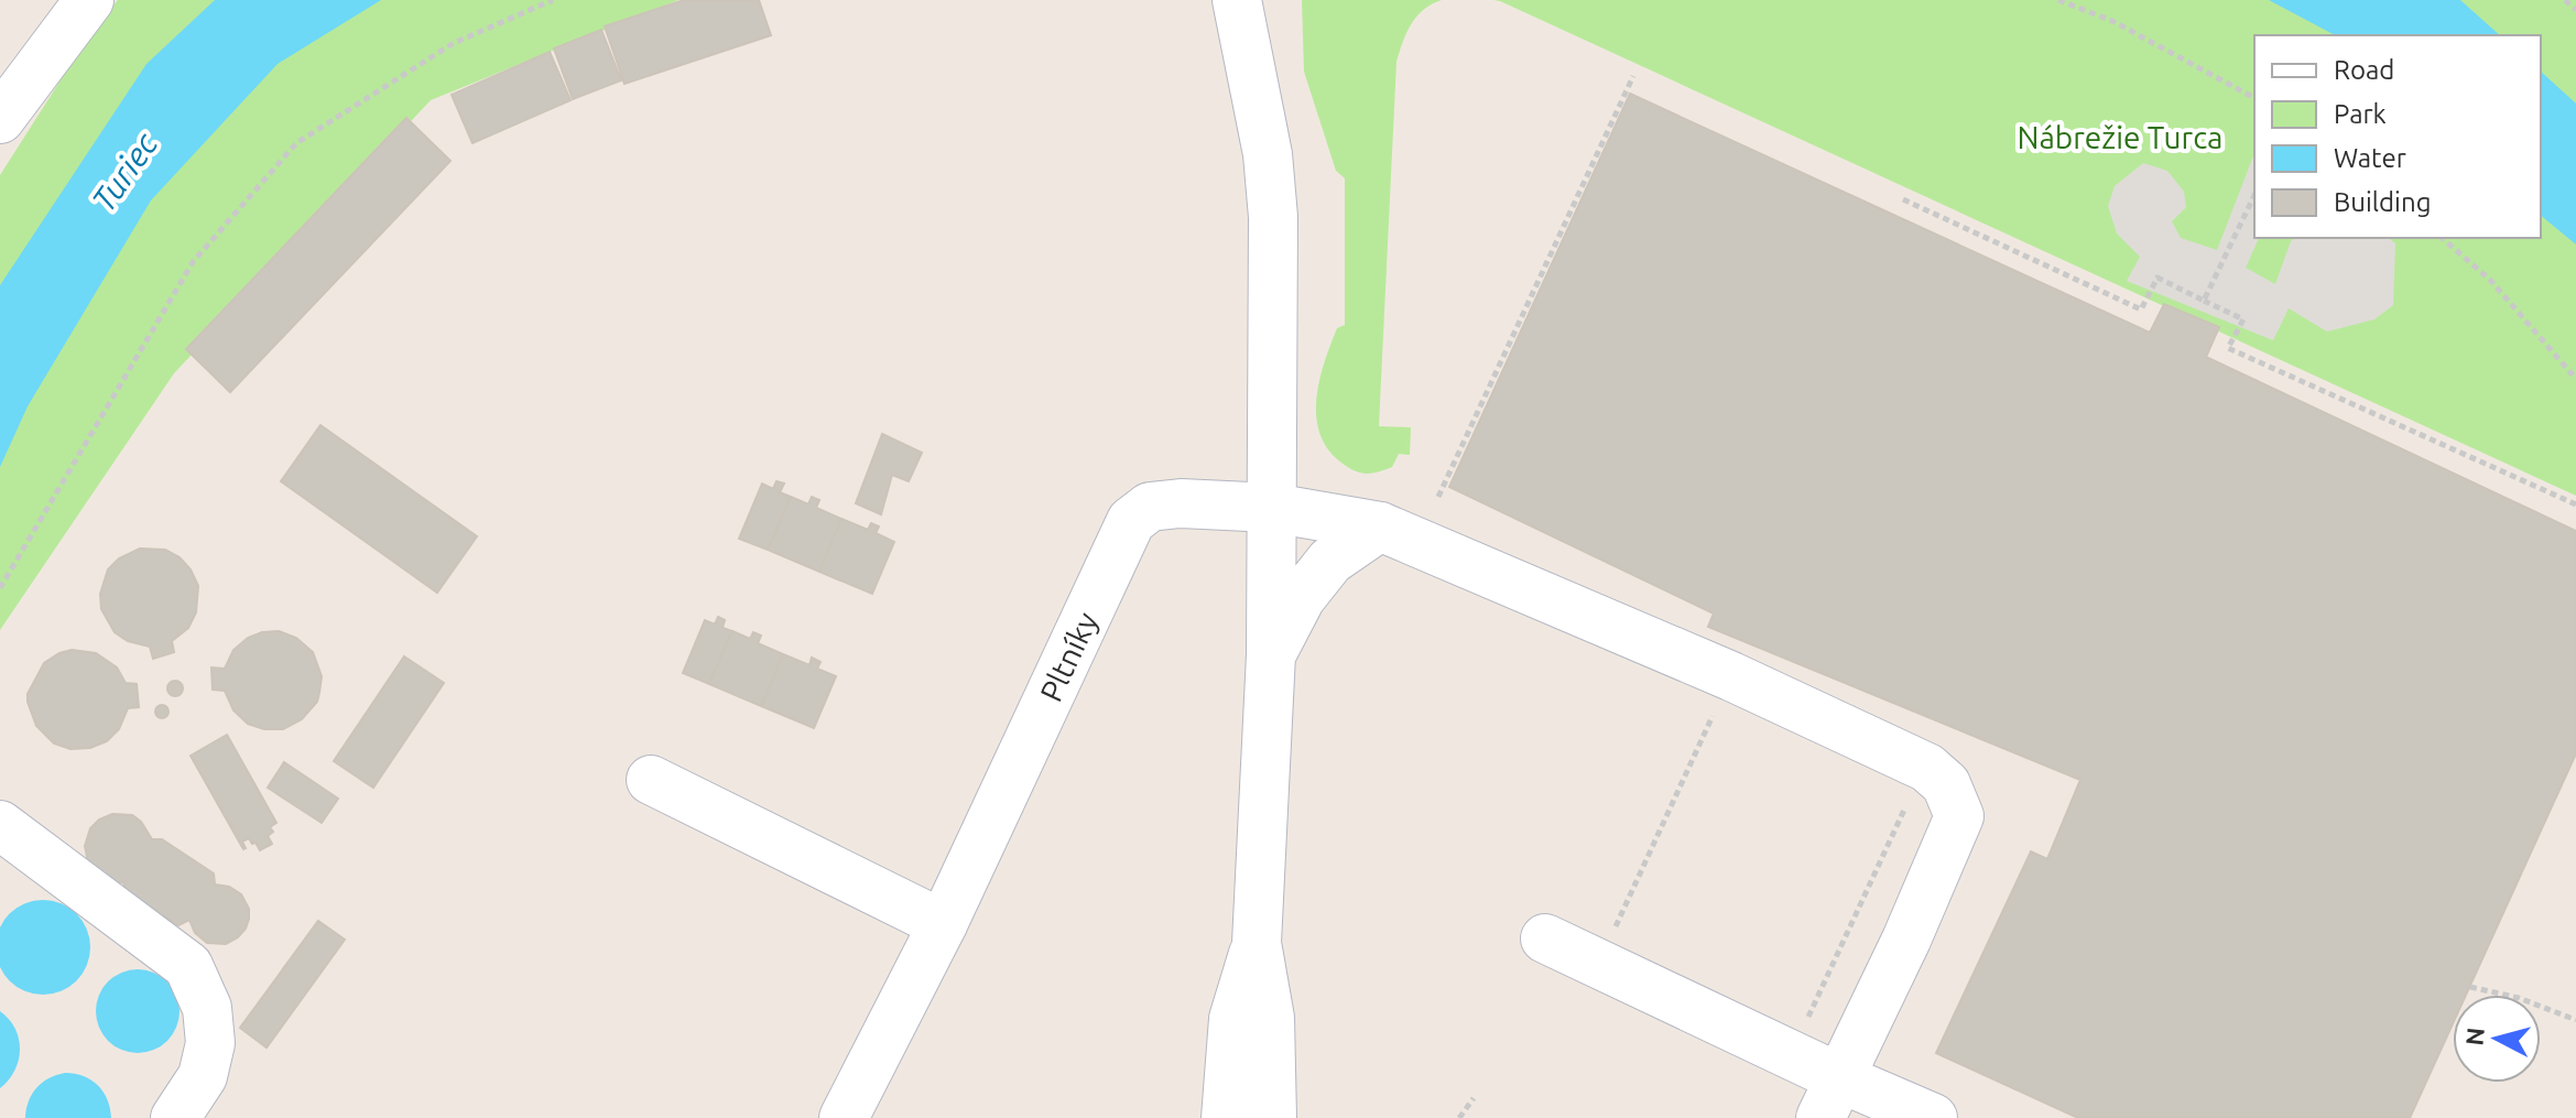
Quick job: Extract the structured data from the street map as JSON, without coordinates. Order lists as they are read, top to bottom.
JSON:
{
  "streets": {
    "street": ["Pltníky"]
  },
  "water": ["Turiec"],
  "parks": ["Nábrežie Turca"],
  "legend": [
    "Road",
    "Park",
    "Water",
    "Building"
  ],
  "north": "left"
}
